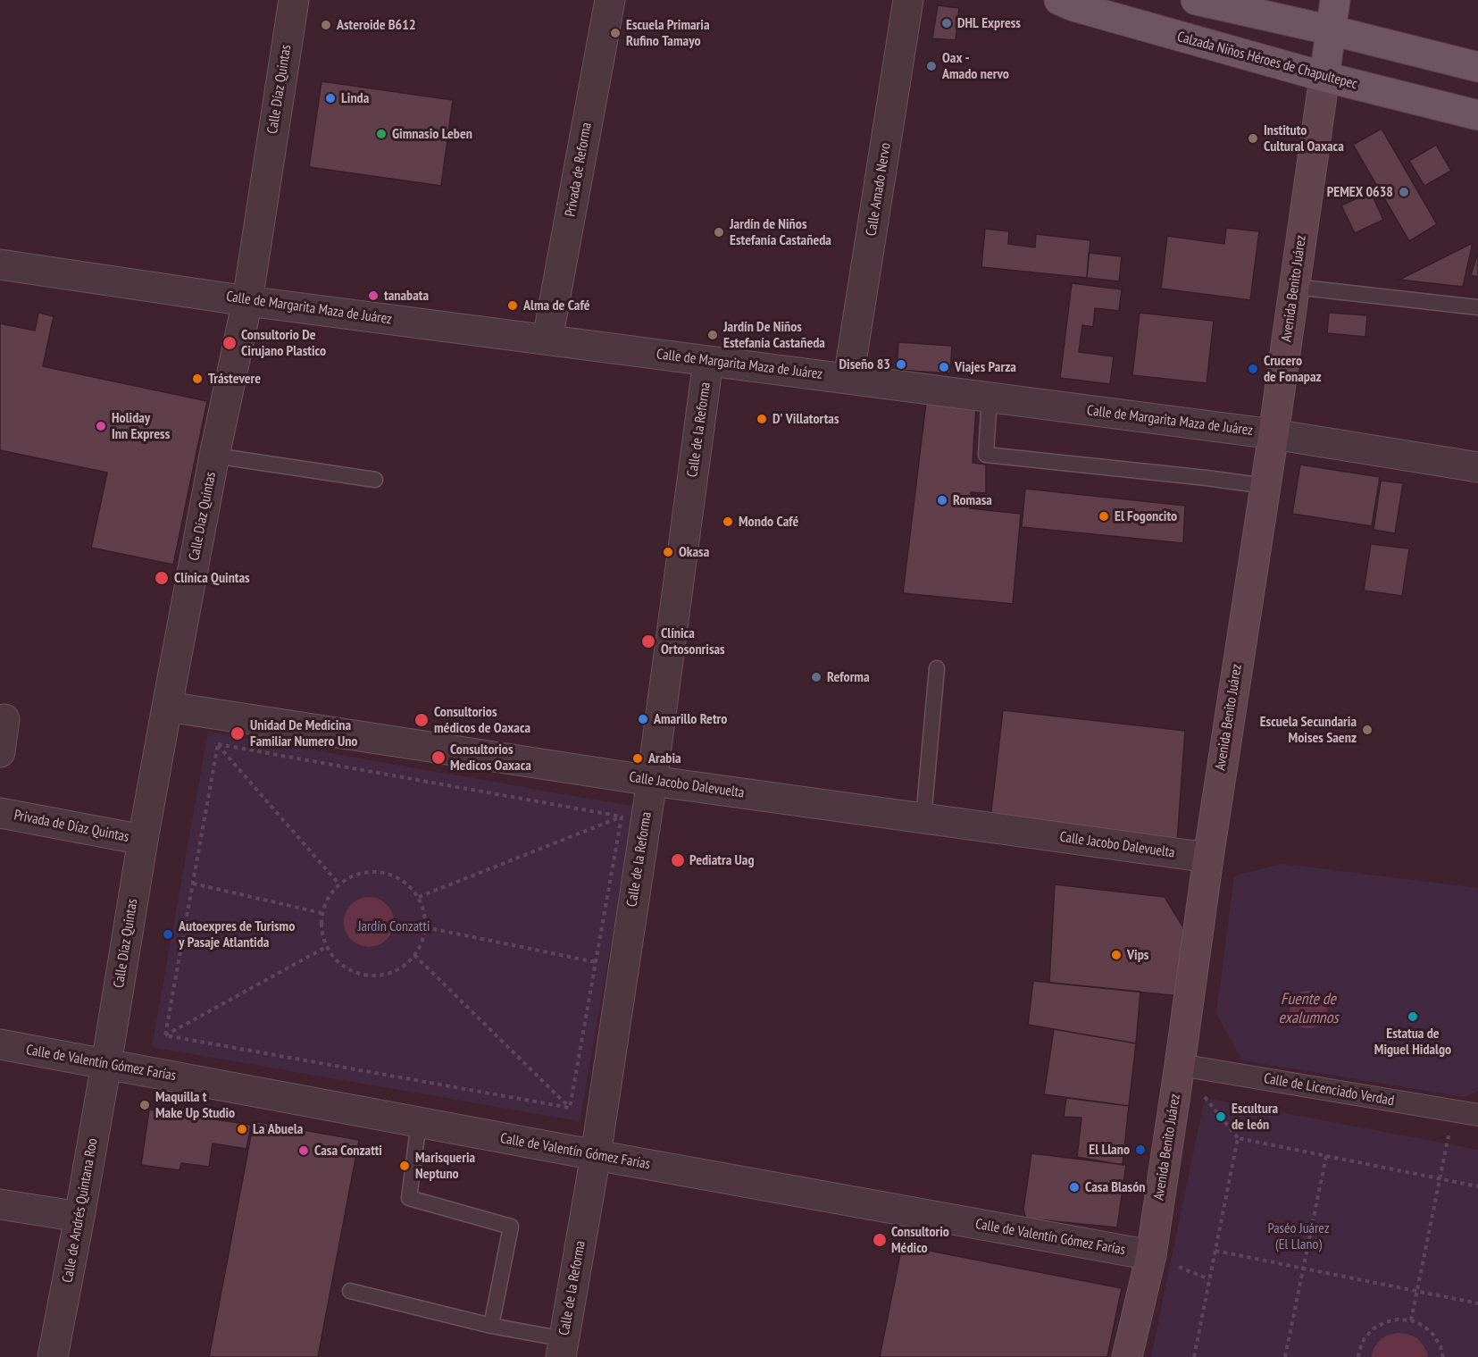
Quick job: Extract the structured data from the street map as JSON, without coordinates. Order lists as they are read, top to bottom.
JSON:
{
  "streets": {
    "main road": ["Calzada Niños Héroes de Chapultepec", "Avenida Benito Juárez"],
    "street": [
      "Calle Díaz Quintas",
      "Privada de Reforma",
      "Calle Amado Nervo",
      "Calle de Margarita Maza de Juárez",
      "Calle de la Reforma",
      "Calle Jacobo Dalevuelta",
      "Privada de Díaz Quintas",
      "Calle de Valentín Gómez Farías",
      "Calle de Licenciado Verdad",
      "Calle de Andrés Quintana Roo"
    ]
  },
  "crossings": [
    ["Calzada Niños Héroes de Chapultepec", "Avenida Benito Juárez"],
    ["Calle Díaz Quintas", "Calle de Margarita Maza de Juárez"],
    ["Calle Díaz Quintas", "Calle Jacobo Dalevuelta"],
    ["Calle Díaz Quintas", "Privada de Díaz Quintas"],
    ["Calle Díaz Quintas", "Calle de Valentín Gómez Farías"],
    ["Calle Díaz Quintas", "Calle de Andrés Quintana Roo"],
    ["Privada de Reforma", "Calle de Margarita Maza de Juárez"],
    ["Calle Amado Nervo", "Calle de Margarita Maza de Juárez"],
    ["Avenida Benito Juárez", "Calle de Margarita Maza de Juárez"],
    ["Avenida Benito Juárez", "Calle Jacobo Dalevuelta"],
    ["Avenida Benito Juárez", "Calle de Valentín Gómez Farías"],
    ["Avenida Benito Juárez", "Calle de Licenciado Verdad"],
    ["Calle de Margarita Maza de Juárez", "Calle de la Reforma"],
    ["Calle de la Reforma", "Calle Jacobo Dalevuelta"],
    ["Calle de la Reforma", "Calle de Valentín Gómez Farías"],
    ["Calle de Valentín Gómez Farías", "Calle de Andrés Quintana Roo"]
  ],
  "water": ["Fuente de exalumnos"],
  "parks": ["Jardín Conzatti", "Paséo Juárez (El Llano)"],
  "places": [
    "DHL Express",
    "Asteroide B612",
    "Escuela Primaria Rufino Tamayo",
    "Oax - Amado nervo",
    "Linda",
    "Gimnasio Leben",
    "Instituto Cultural Oaxaca",
    "PEMEX 0638",
    "Jardín de Niños Estefanía Castañeda",
    "tanabata",
    "Alma de Café",
    "Jardín De Niños Estefanía Castañeda",
    "Consultorio De Cirujano Plastico",
    "Diseño 83",
    "Viajes Parza",
    "Crucero de Fonapaz",
    "Trástevere",
    "D' Villatortas",
    "Holiday Inn Express",
    "Romasa",
    "El Fogoncito",
    "Mondo Café",
    "Okasa",
    "Clínica Quintas",
    "Clínica Ortosonrisas",
    "Reforma",
    "Amarillo Retro",
    "Consultorios médicos de Oaxaca",
    "Escuela Secundaria Moises Saenz",
    "Unidad De Medicina Familiar Numero Uno",
    "Consultorios Medicos Oaxaca",
    "Arabia",
    "Pediatra Uag",
    "Autoexpres de Turismo y Pasaje Atlantida",
    "Vips",
    "Estatua de Miguel Hidalgo",
    "Maquilla t Make Up Studio",
    "Escultura de león",
    "La Abuela",
    "El Llano",
    "Casa Conzatti",
    "Marisqueria Neptuno",
    "Casa Blasón",
    "Consultorio Médico"
  ]
}
